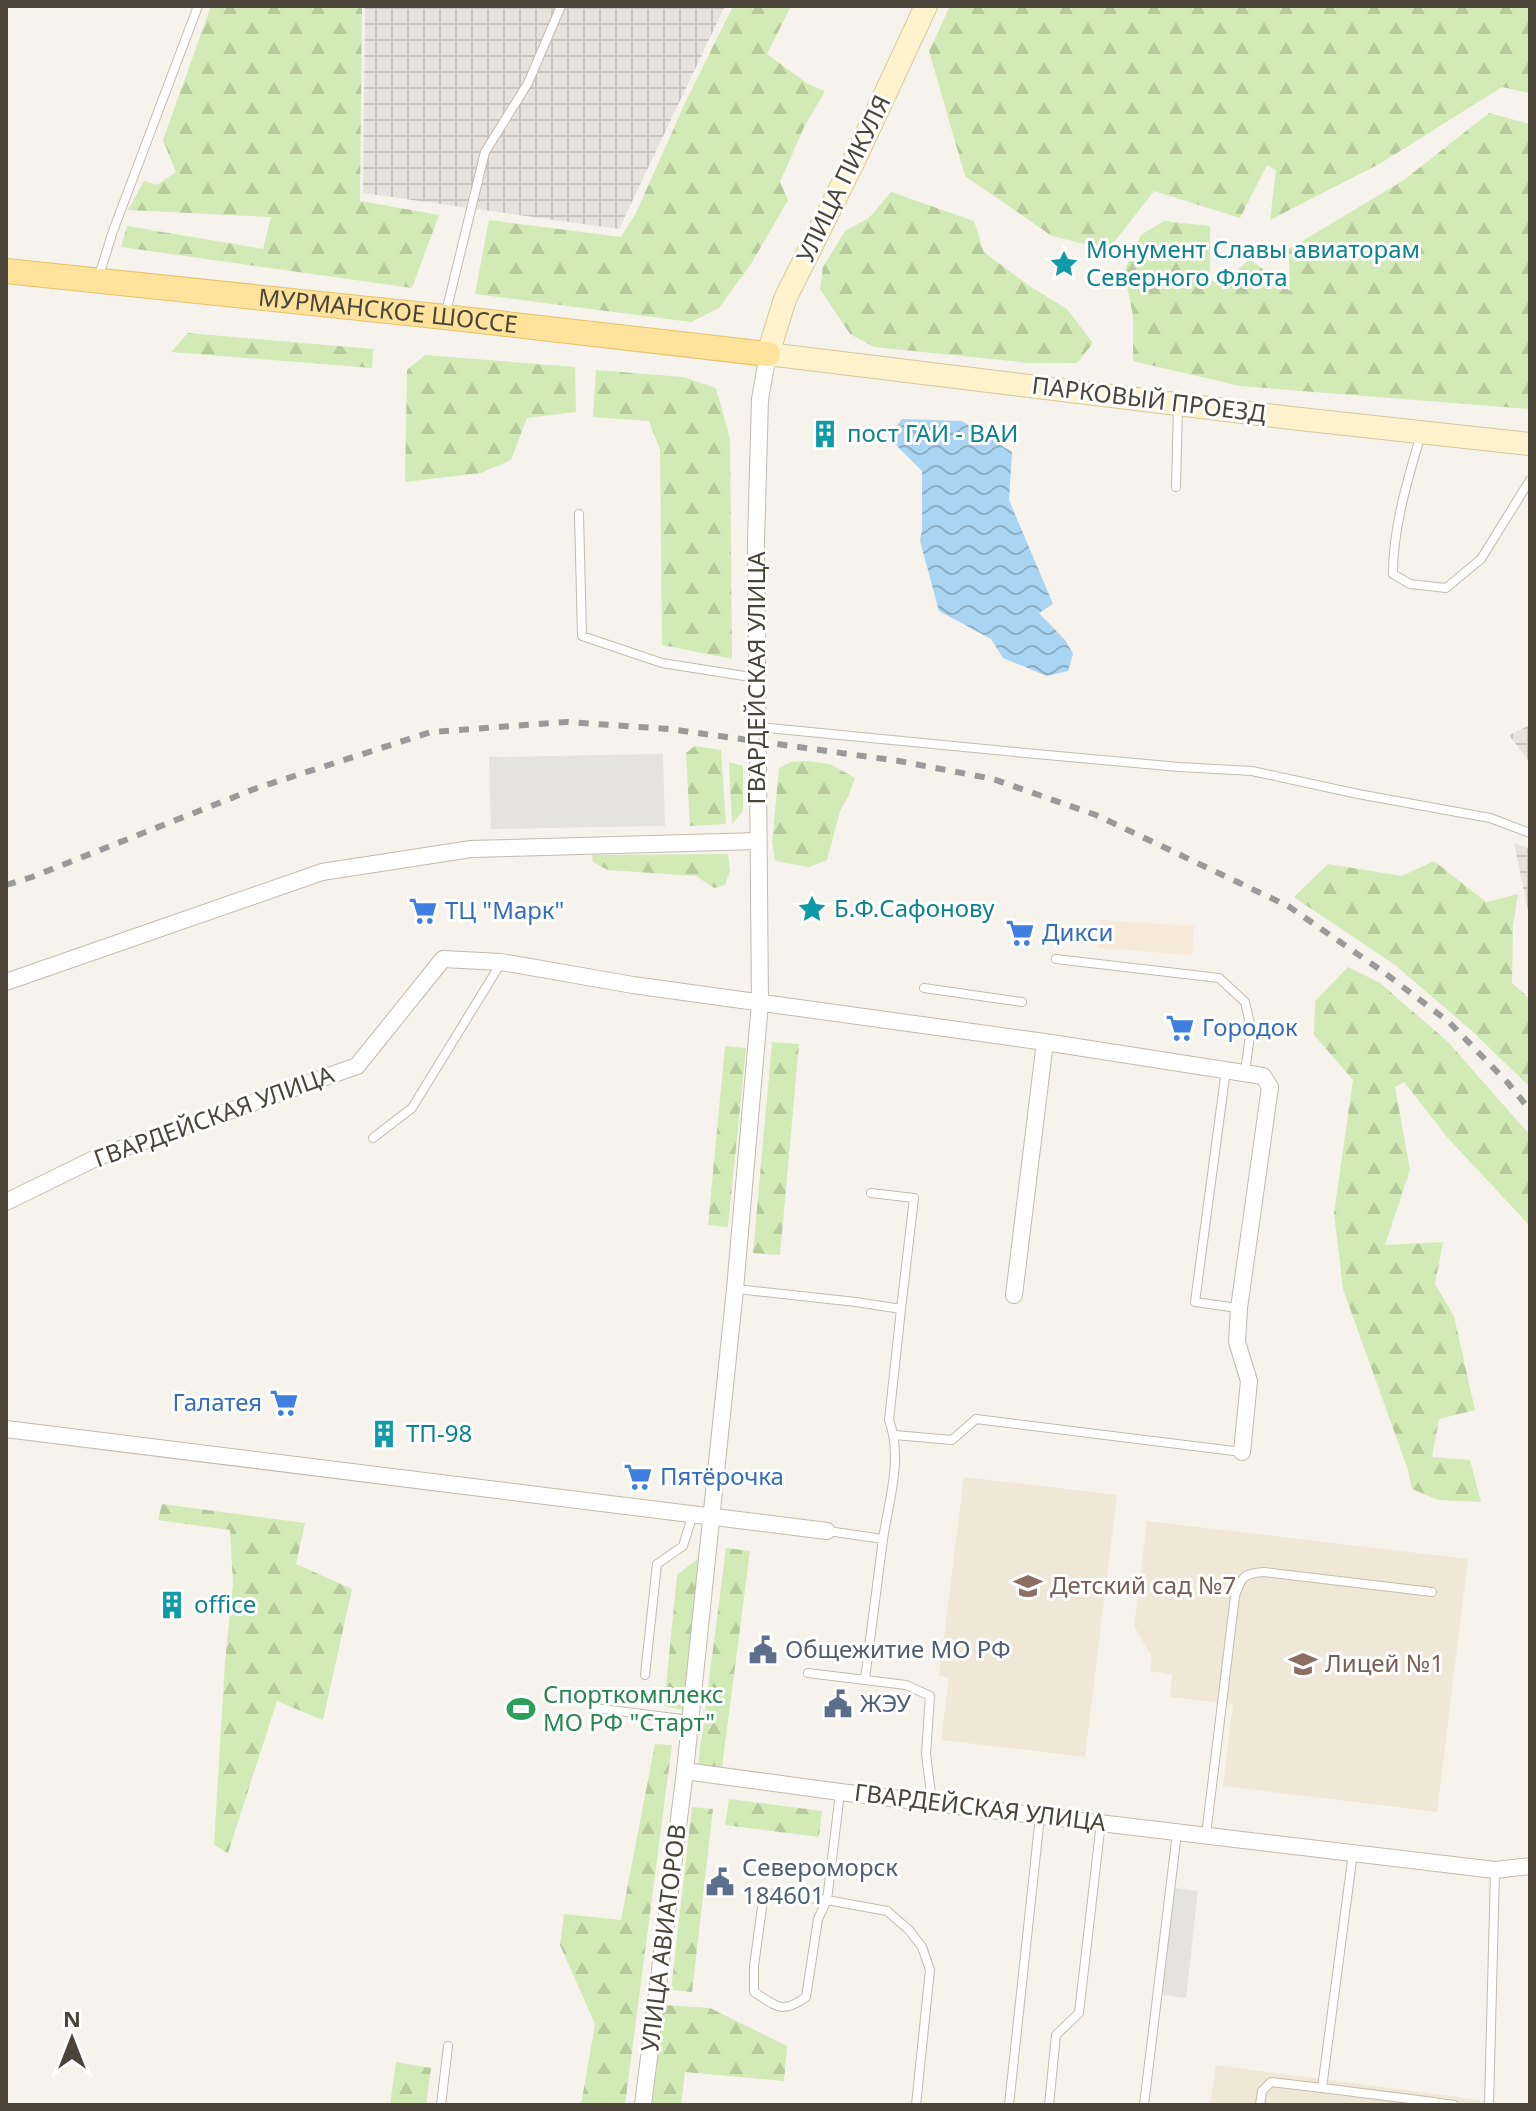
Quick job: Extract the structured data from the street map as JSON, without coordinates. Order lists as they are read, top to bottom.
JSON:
{
  "streets": {
    "main road": ["УЛИЦА ПИКУЛЯ", "МУРМАНСКОЕ ШОССЕ", "ПАРКОВЫЙ ПРОЕЗД"],
    "street": ["ГВАРДЕЙСКАЯ УЛИЦА", "УЛИЦА АВИАТОРОВ"]
  },
  "crossings": [
    ["УЛИЦА ПИКУЛЯ", "МУРМАНСКОЕ ШОССЕ"],
    ["УЛИЦА ПИКУЛЯ", "ПАРКОВЫЙ ПРОЕЗД"],
    ["УЛИЦА ПИКУЛЯ", "ГВАРДЕЙСКАЯ УЛИЦА"],
    ["МУРМАНСКОЕ ШОССЕ", "ПАРКОВЫЙ ПРОЕЗД"],
    ["МУРМАНСКОЕ ШОССЕ", "ГВАРДЕЙСКАЯ УЛИЦА"],
    ["ПАРКОВЫЙ ПРОЕЗД", "ГВАРДЕЙСКАЯ УЛИЦА"],
    ["ГВАРДЕЙСКАЯ УЛИЦА", "УЛИЦА АВИАТОРОВ"]
  ],
  "places": {
    "place": ["Монумент Славы авиаторам Северного Флота", "Б.Ф.Сафонову"],
    "building": ["пост ГАИ - ВАИ", "ТП-98", "office"],
    "supermarket": [
      "ТЦ \"Марк\"",
      "Дикси",
      "Городок",
      "Галатея",
      "Пятёрочка"
    ],
    "school or university": ["Детский сад №7", "Лицей №1"],
    "public building": ["Общежитие МО РФ", "ЖЭУ", "Североморск 184601"],
    "sports": ["Спорткомплекс МО РФ \"Старт\""]
  },
  "north": "top"
}
